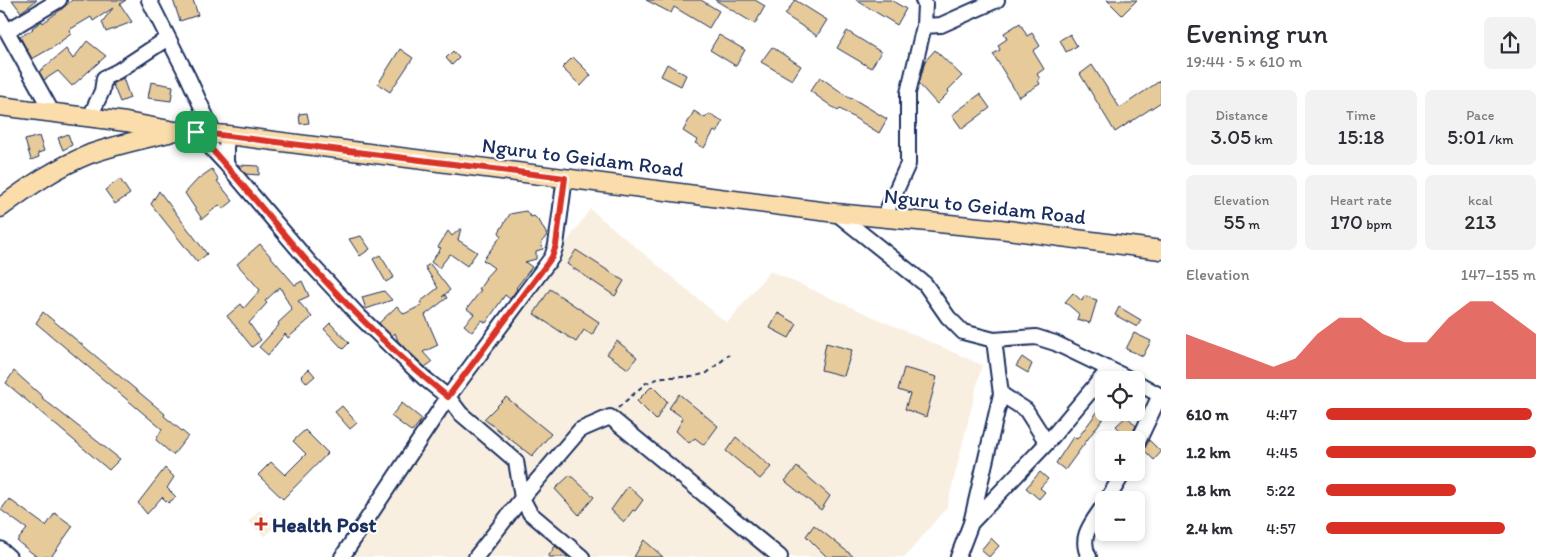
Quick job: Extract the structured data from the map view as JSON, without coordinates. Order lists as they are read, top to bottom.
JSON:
{
  "streets": {
    "main road": ["Nguru to Geidam Road"]
  },
  "places": {
    "health": ["Health Post"]
  },
  "page": {
    "heading": ["Evening run", "19:44 · 5 × 610 m"],
    "stats": [
      ["Distance", "3.05 km"],
      ["Time", "15:18"],
      ["Pace", "5:01 /km"],
      ["Elevation", "55 m"],
      ["Heart rate", "170 bpm"],
      ["kcal", "213"]
    ],
    "chart": ["Elevation", "147–155 m"],
    "map_buttons": ["+", "−"],
    "list": [
      {
        "name": "610 m",
        "note": "4:47"
      },
      {
        "name": "1.2 km",
        "note": "4:45"
      },
      {
        "name": "1.8 km",
        "note": "5:22"
      },
      {
        "name": "2.4 km",
        "note": "4:57"
      }
    ]
  }
}
